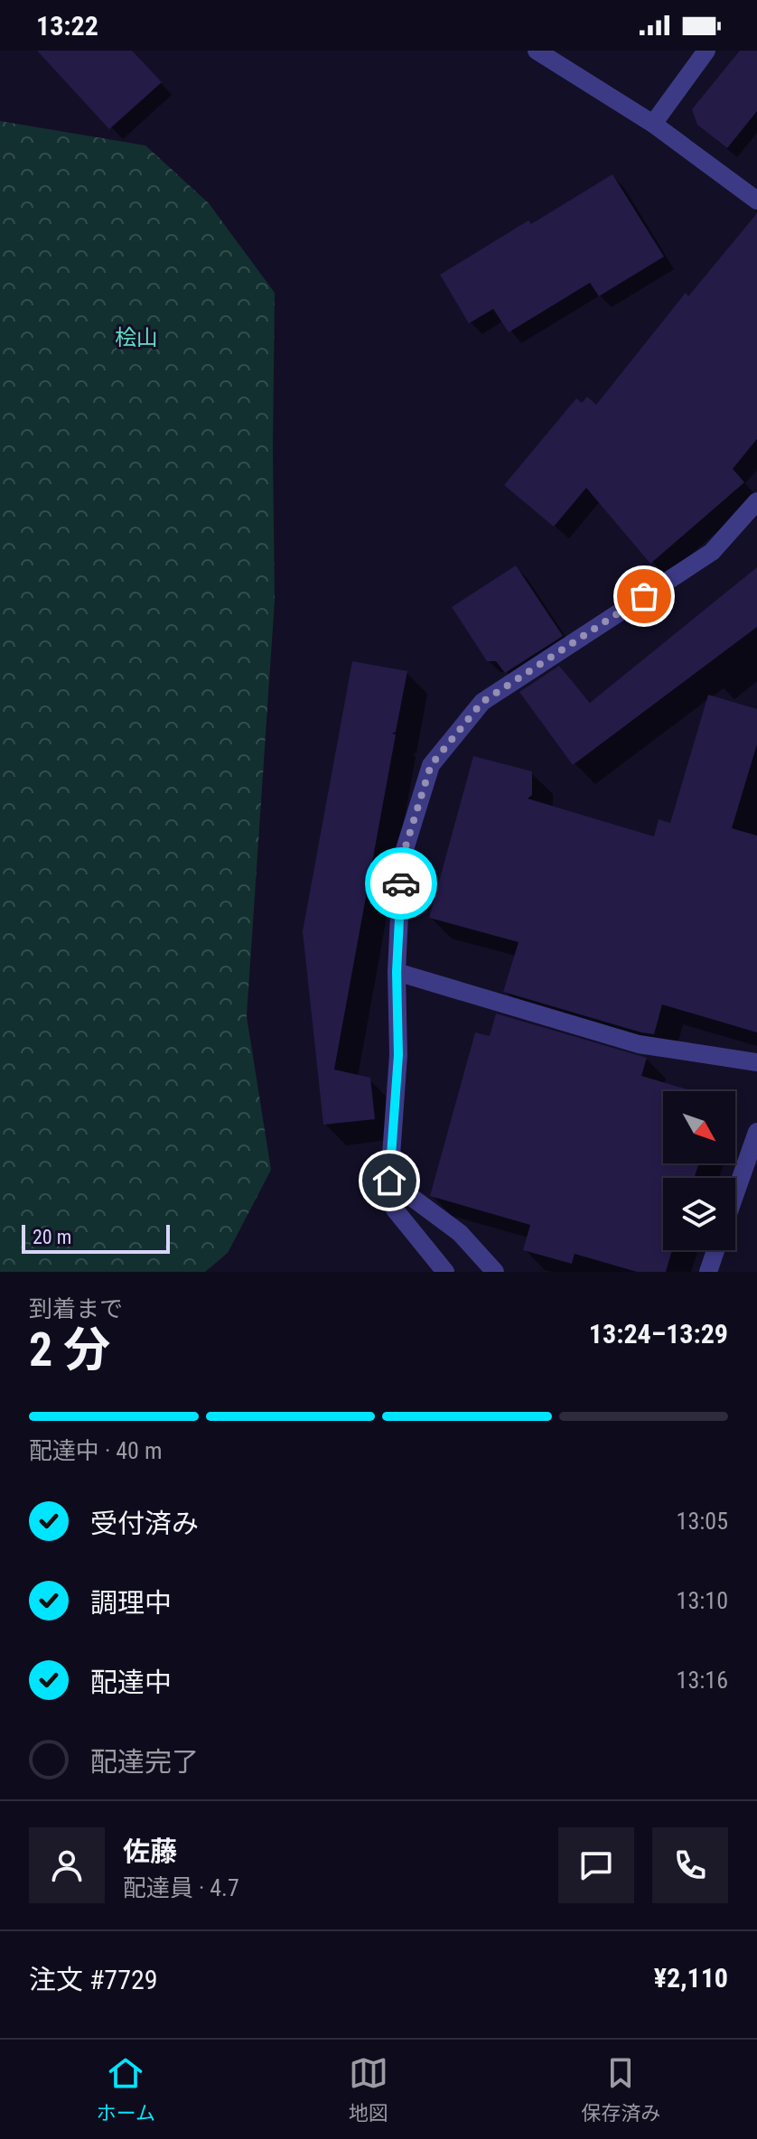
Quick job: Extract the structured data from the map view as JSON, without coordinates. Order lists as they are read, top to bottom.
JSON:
{
  "parks": ["桧山"],
  "scale_bar": "20 m",
  "north": "bottom right",
  "page": {
    "status": "13:22",
    "scale": "20 m",
    "heading": ["2 分", "到着まで", "13:24–13:29"],
    "panel": [
      "佐藤",
      "配達員 · 4.7",
      "注文 #7729",
      "¥2,110"
    ],
    "bar": "配達中 · 40 m",
    "list": [
      ["受付済み", "13:05"],
      ["調理中", "13:10"],
      ["配達中", "13:16"],
      "配達完了"
    ],
    "tabs": ["ホーム", "地図", "保存済み"]
  }
}
